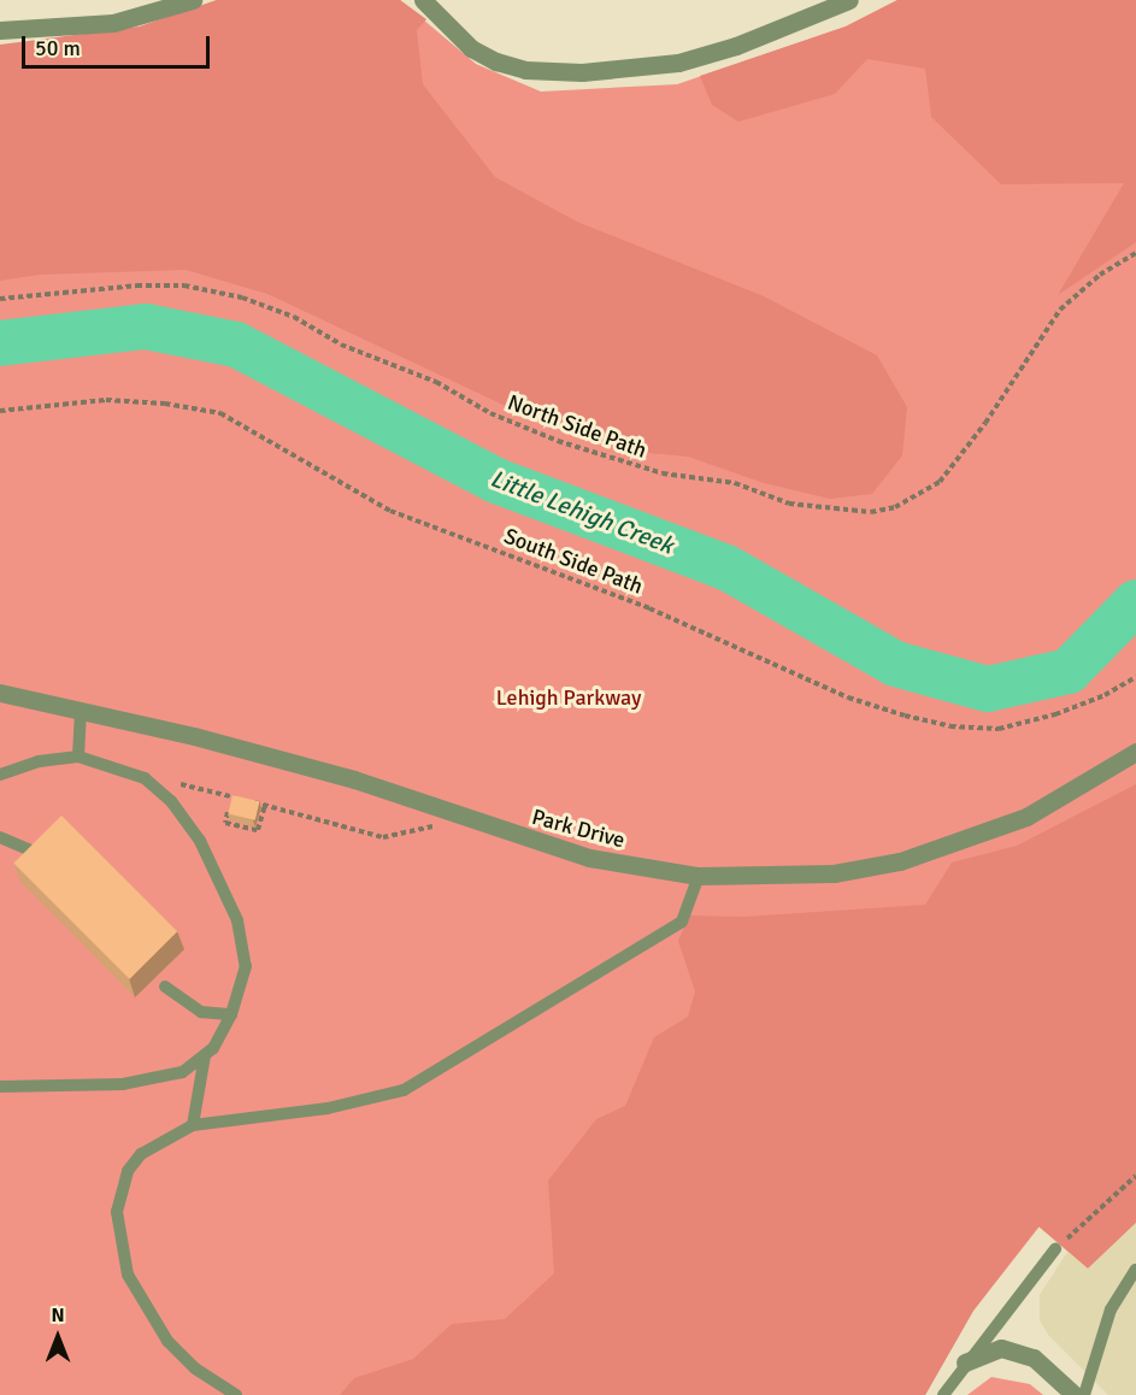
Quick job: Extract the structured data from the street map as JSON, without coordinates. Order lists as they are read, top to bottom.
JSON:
{
  "streets": {
    "street": ["Park Drive"],
    "path": ["North Side Path", "South Side Path"]
  },
  "water": ["Little Lehigh Creek"],
  "parks": ["Lehigh Parkway"],
  "scale_bar": "50 m",
  "north": "top"
}
